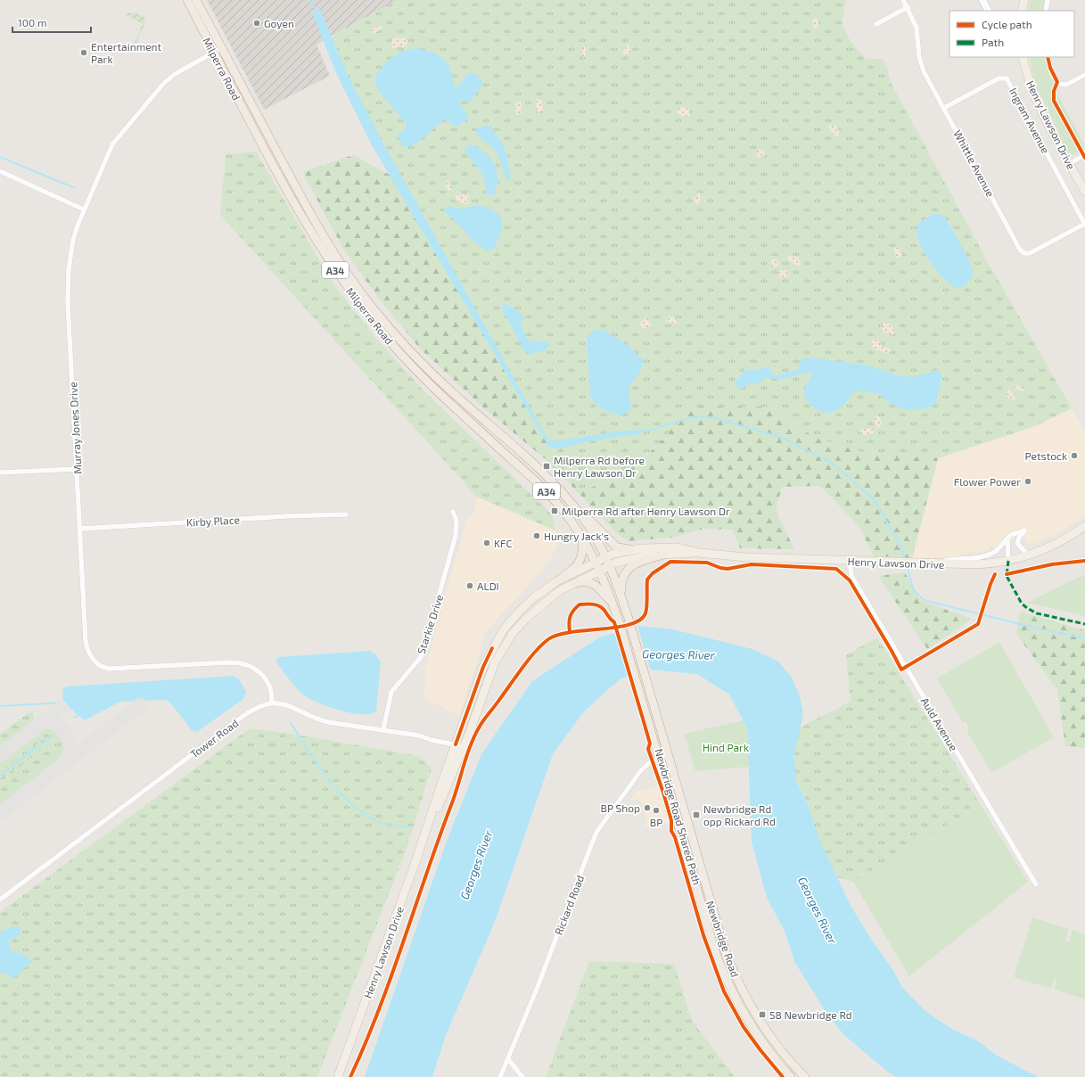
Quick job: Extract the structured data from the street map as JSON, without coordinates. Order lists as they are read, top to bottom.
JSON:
{
  "streets": {
    "highway": ["Milperra Road", "A34", "Newbridge Road"],
    "main road": ["Henry Lawson Drive"],
    "street": [
      "Ingram Avenue",
      "Whittle Avenue",
      "Murray Jones Drive",
      "Kirby Place",
      "Starkie Drive",
      "Auld Avenue",
      "Tower Road",
      "Rickard Road"
    ],
    "cycle path": ["Newbridge Road Shared Path"]
  },
  "crossings": [
    ["Milperra Road", "Henry Lawson Drive"],
    ["Milperra Road", "Murray Jones Drive"],
    ["Milperra Road", "Newbridge Road"],
    ["Ingram Avenue", "Whittle Avenue"],
    ["Henry Lawson Drive", "Auld Avenue"],
    ["Henry Lawson Drive", "Tower Road"],
    ["Henry Lawson Drive", "Newbridge Road"],
    ["Murray Jones Drive", "Kirby Place"],
    ["Murray Jones Drive", "Tower Road"],
    ["Starkie Drive", "Tower Road"],
    ["Rickard Road", "Newbridge Road"]
  ],
  "water": ["Georges River"],
  "parks": ["Hind Park"],
  "places": {
    "other": [
      "Goyen",
      "Entertainment Park",
      "Petstock",
      "Flower Power",
      "Hungry Jack's",
      "KFC",
      "ALDI",
      "BP Shop",
      "BP"
    ],
    "transit": [
      "Milperra Rd before Henry Lawson Dr",
      "Milperra Rd after Henry Lawson Dr",
      "Newbridge Rd opp Rickard Rd",
      "58 Newbridge Rd"
    ]
  },
  "legend": ["Cycle path", "Path"],
  "scale_bar": "100 m"
}
